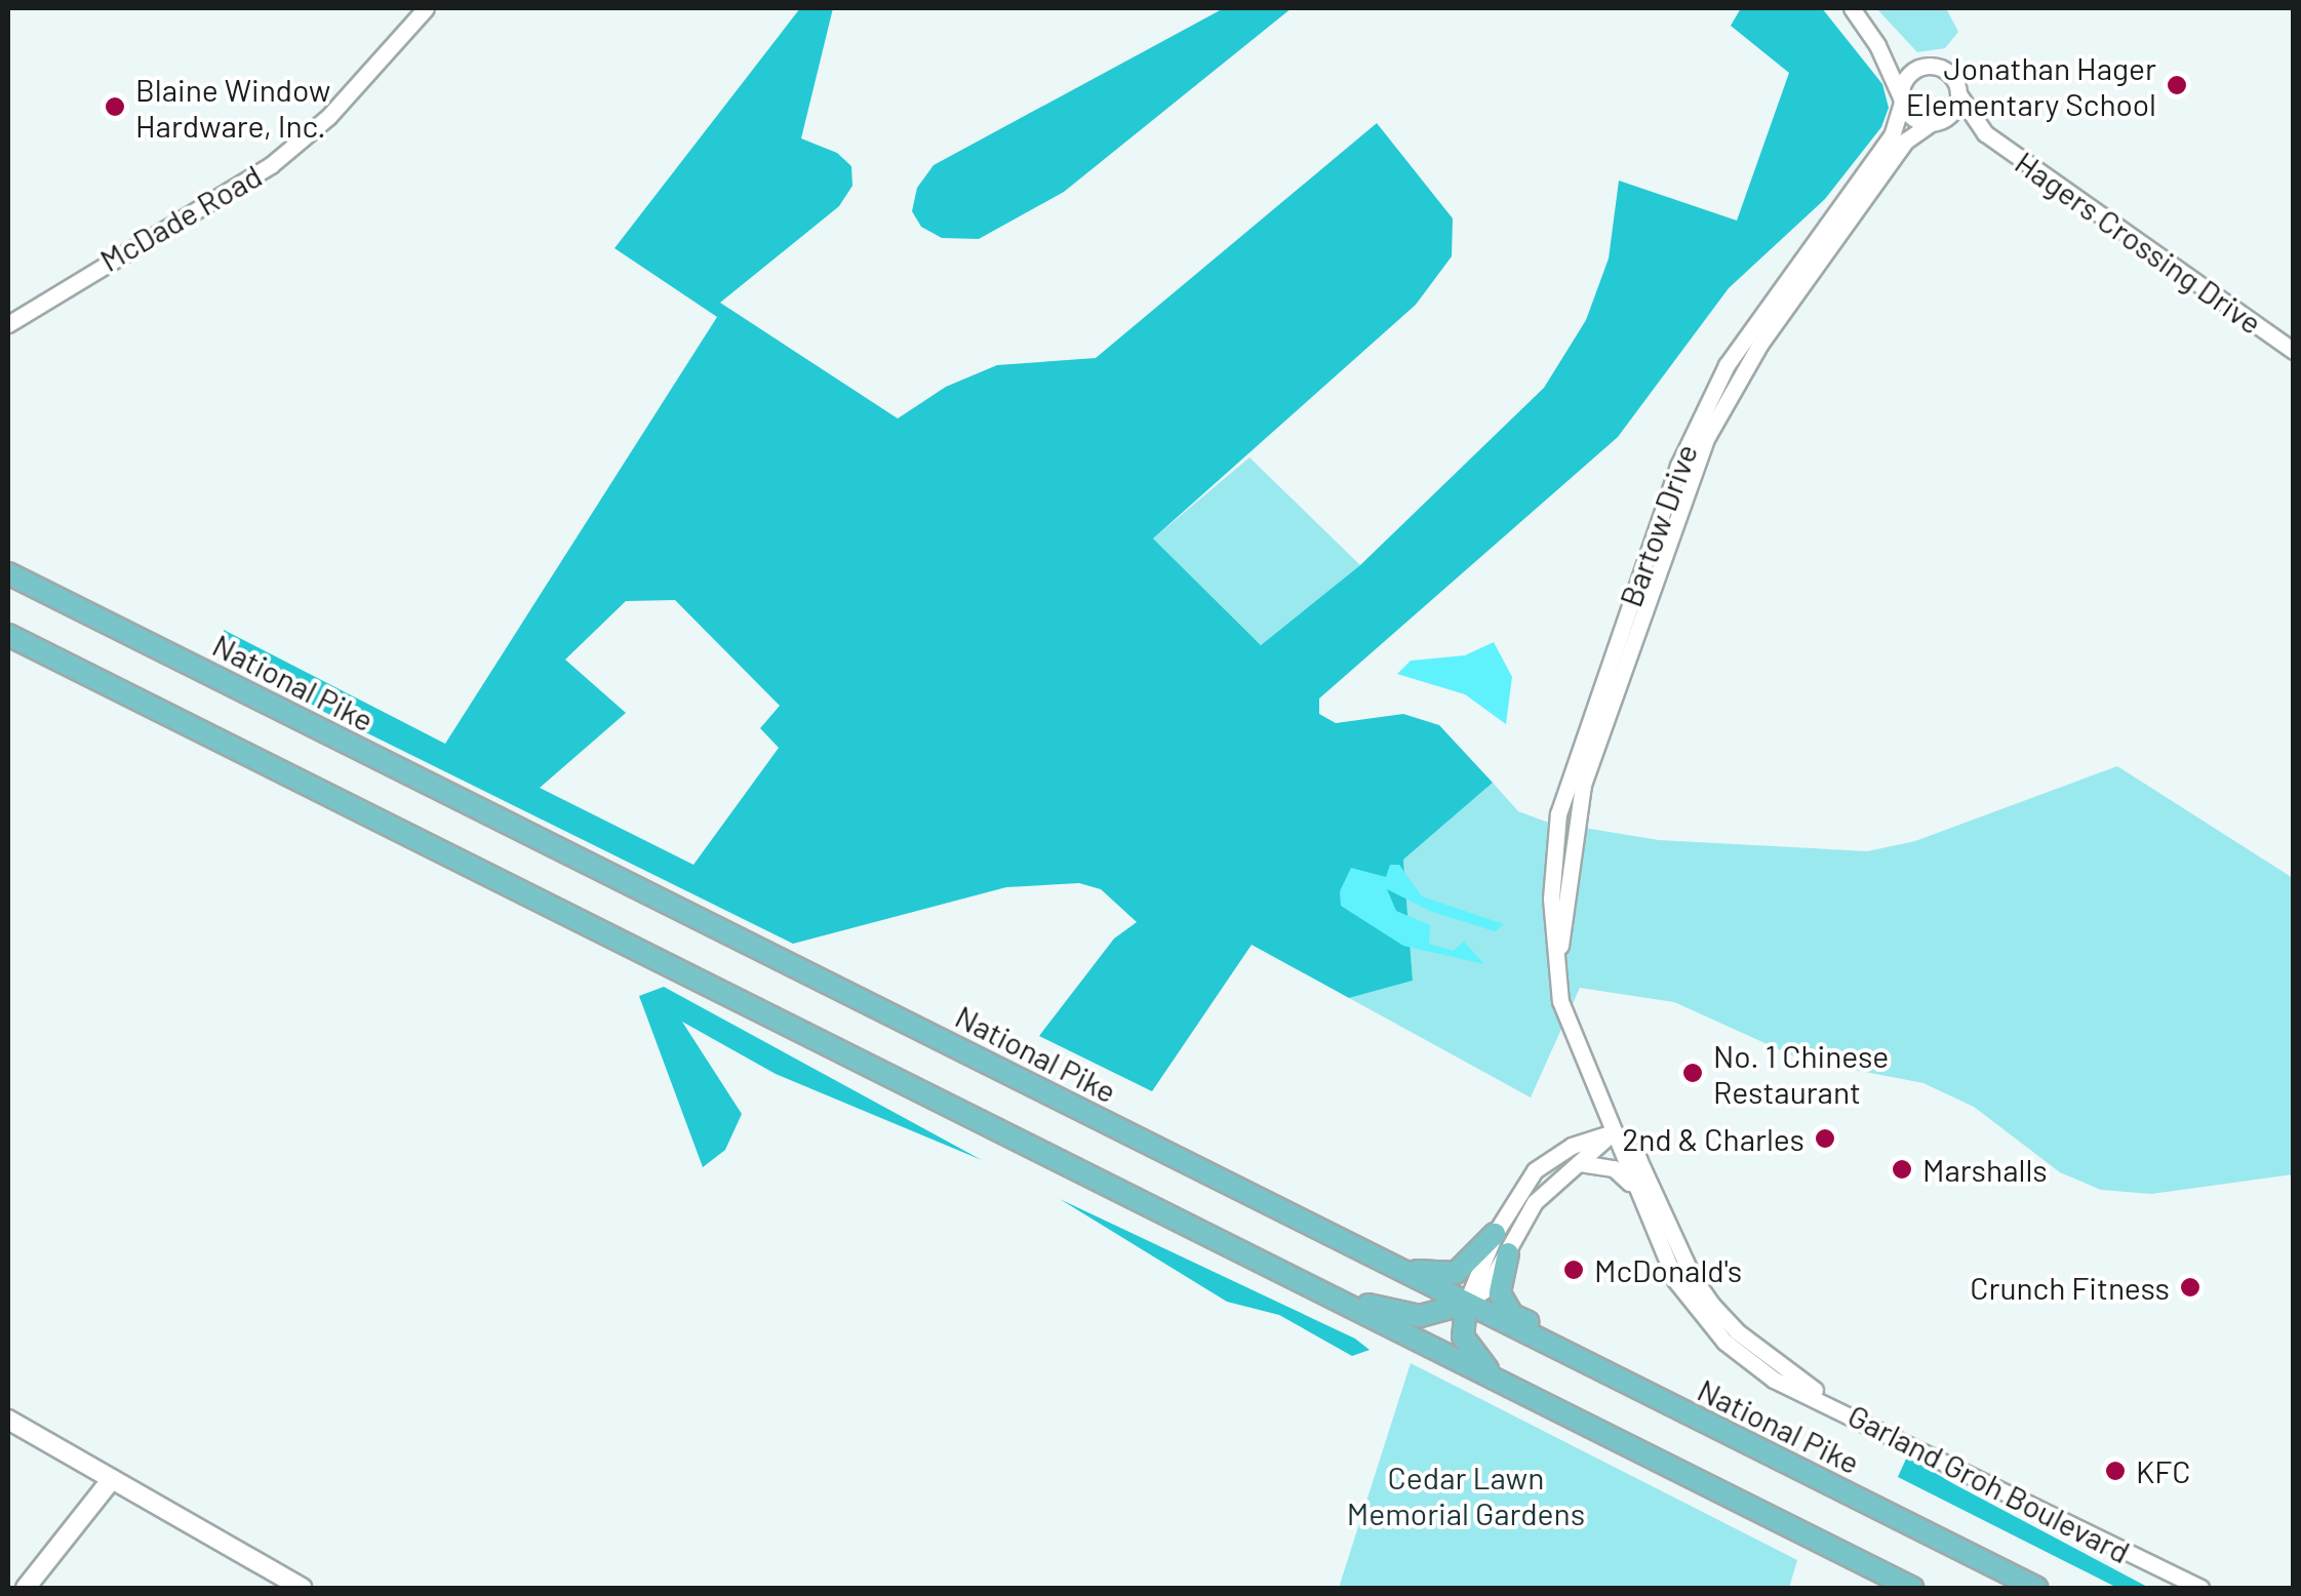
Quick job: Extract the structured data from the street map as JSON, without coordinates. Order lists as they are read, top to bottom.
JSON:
{
  "streets": {
    "main road": ["National Pike"],
    "street": [
      "McDade Road",
      "Hagers Crossing Drive",
      "Bartow Drive",
      "Garland Groh Boulevard"
    ]
  },
  "crossings": [
    ["Hagers Crossing Drive", "Bartow Drive"],
    ["Bartow Drive", "Garland Groh Boulevard"]
  ],
  "parks": ["Cedar Lawn Memorial Gardens"],
  "places": [
    "Jonathan Hager Elementary School",
    "Blaine Window Hardware, Inc.",
    "No. 1 Chinese Restaurant",
    "2nd & Charles",
    "Marshalls",
    "McDonald's",
    "Crunch Fitness",
    "KFC"
  ]
}
